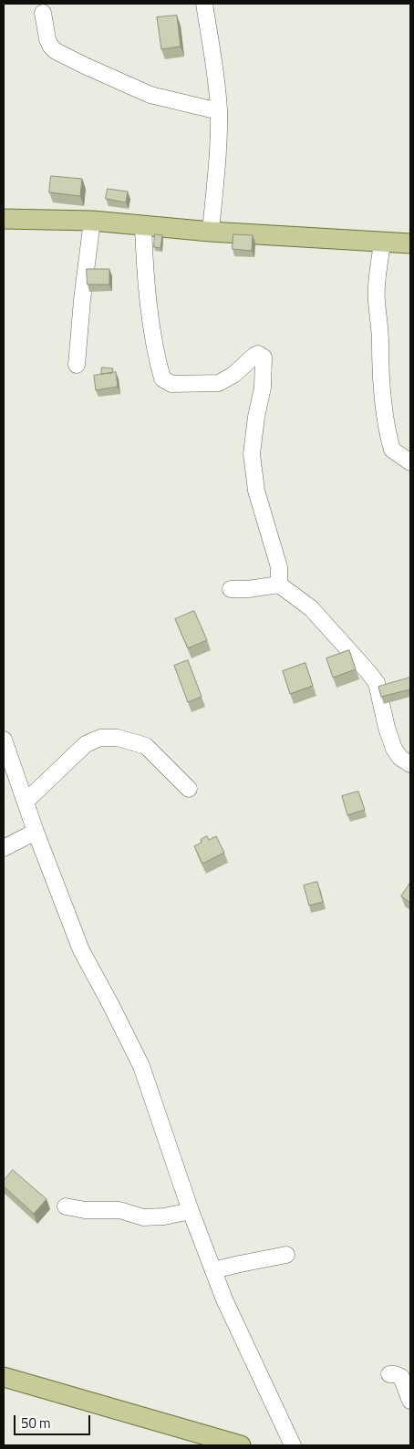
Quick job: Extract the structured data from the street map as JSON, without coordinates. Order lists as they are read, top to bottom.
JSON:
{
  "scale_bar": "50 m"
}
